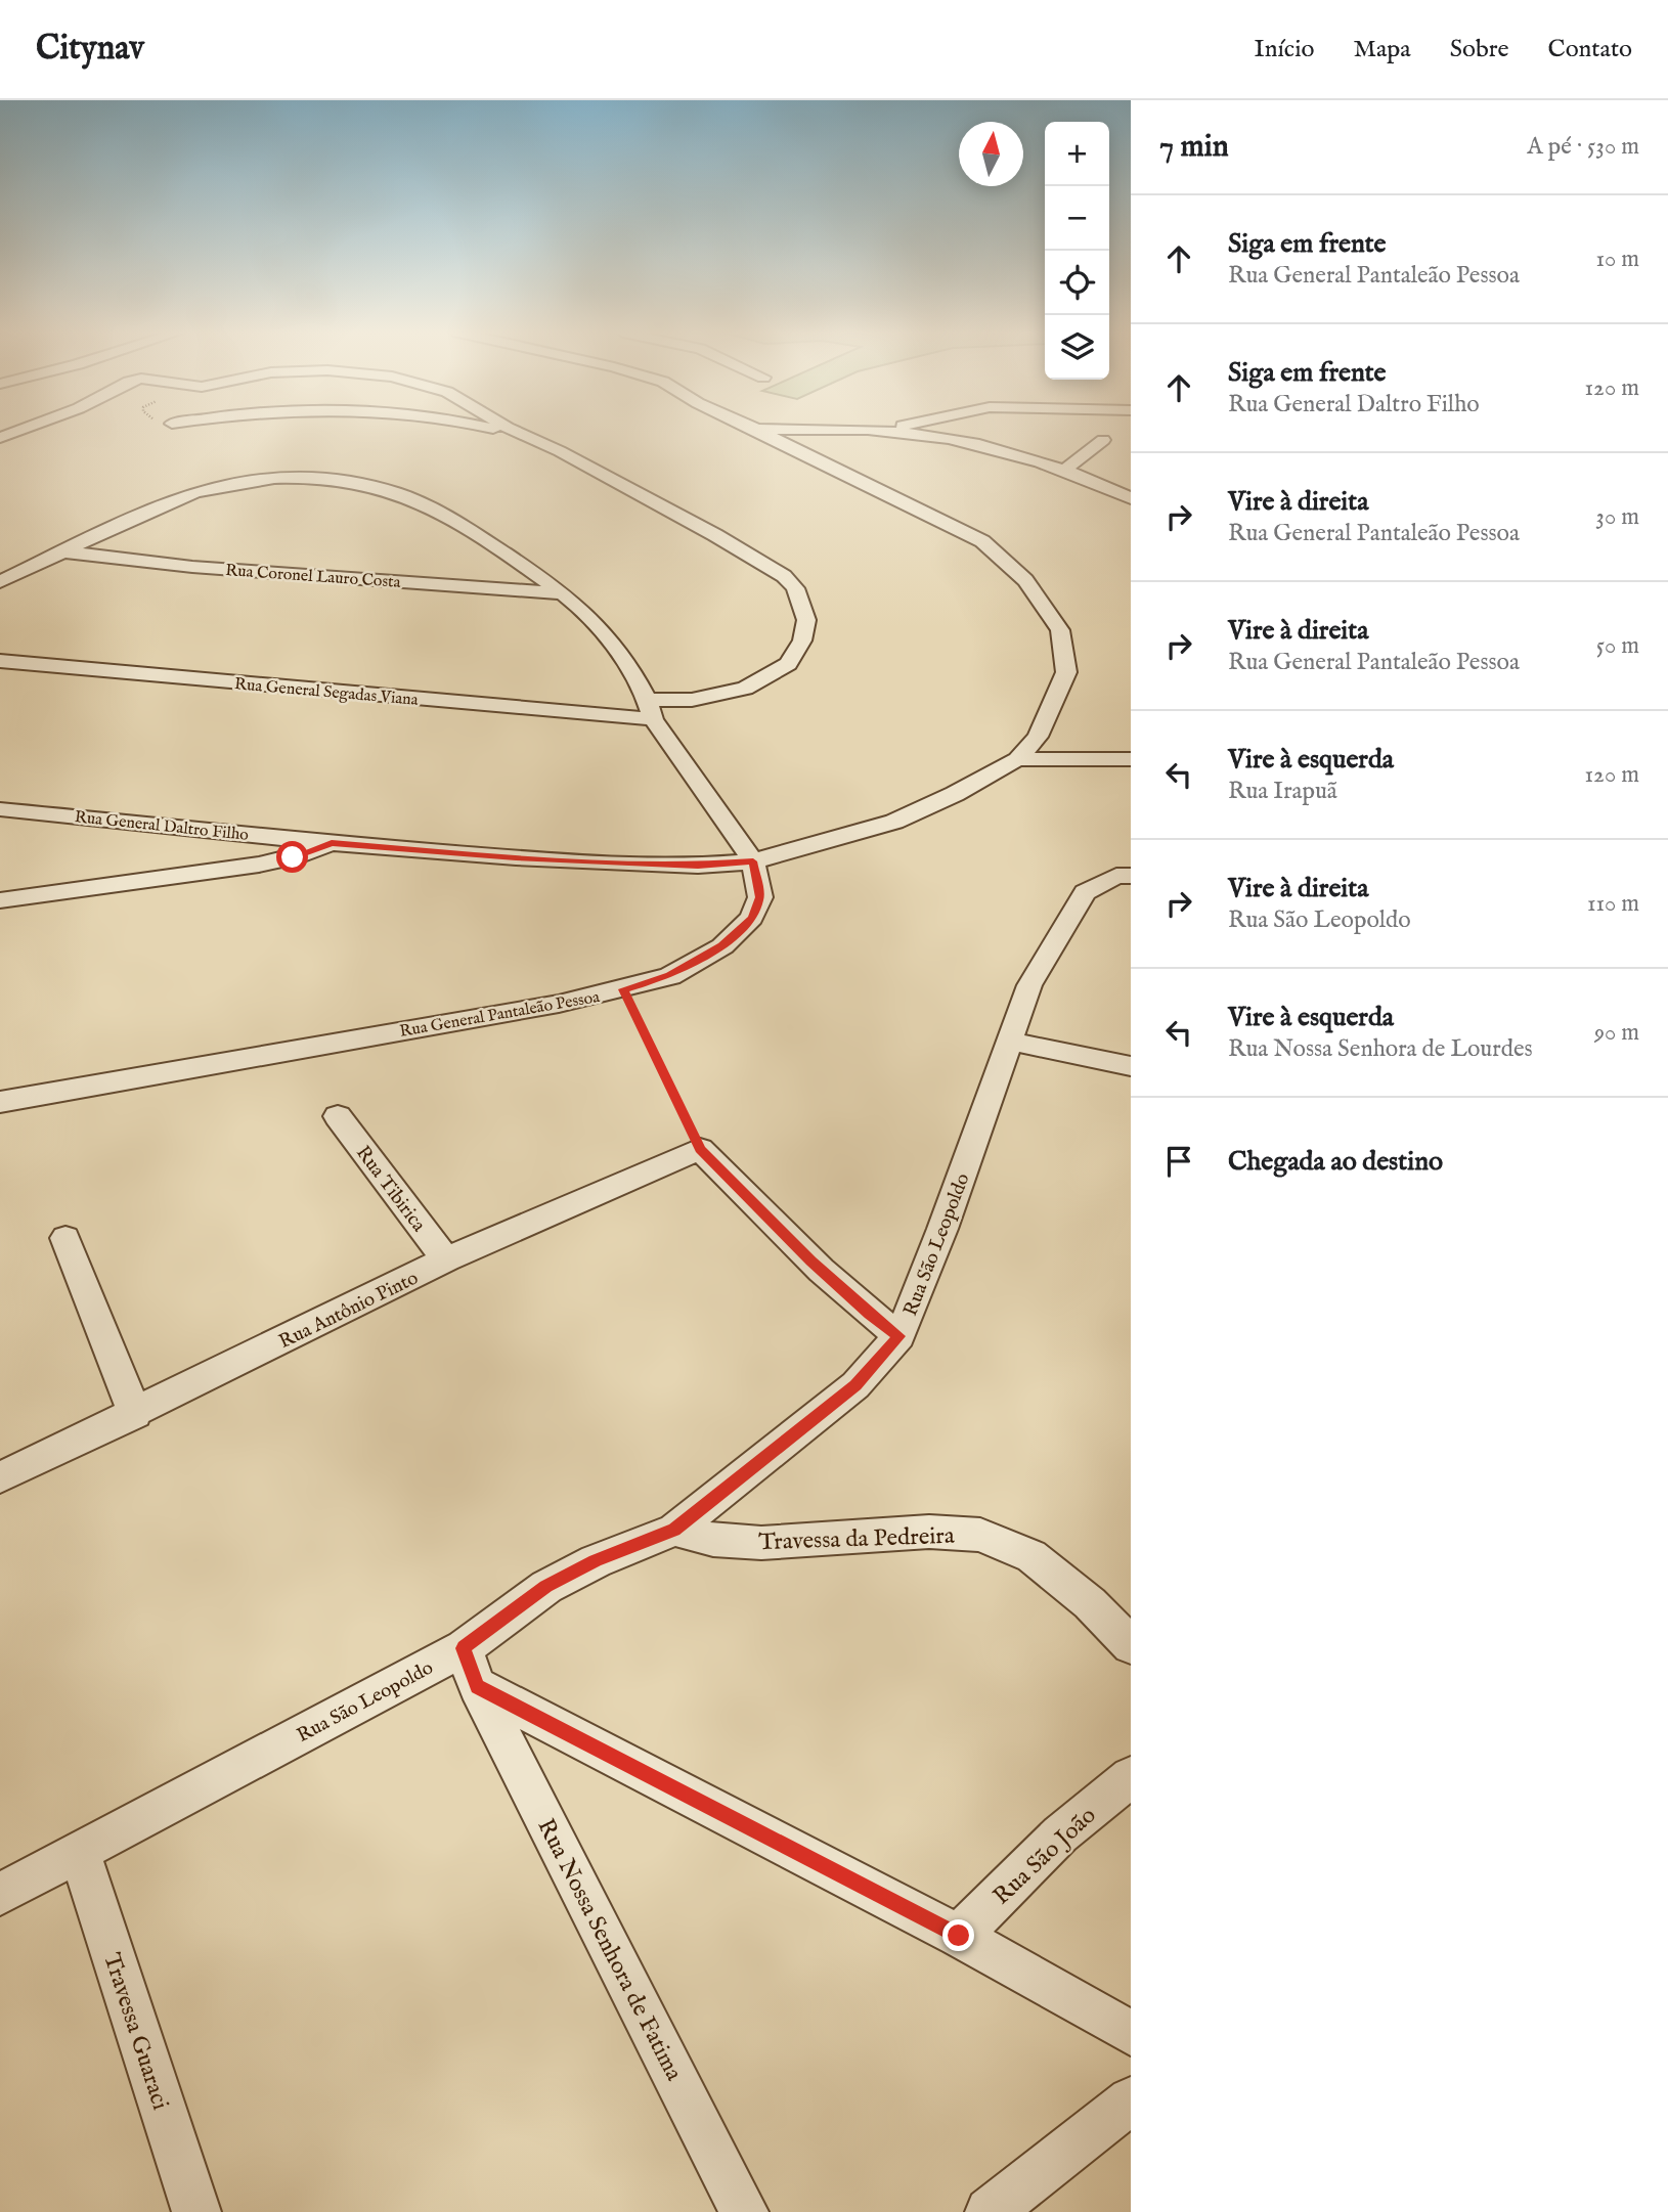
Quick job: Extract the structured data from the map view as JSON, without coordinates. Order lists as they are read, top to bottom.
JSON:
{
  "streets": {
    "street": [
      "Rua Coronel Lauro Costa",
      "Rua General Segadas Viana",
      "Rua General Daltro Filho",
      "Rua General Pantaleão Pessoa",
      "Rua Tibirica",
      "Rua São Leopoldo",
      "Rua Antônio Pinto",
      "Travessa da Pedreira",
      "Rua São João",
      "Rua Nossa Senhora de Fatima",
      "Travessa Guaraci"
    ]
  },
  "crossings": [
    ["Rua Coronel Lauro Costa", "Rua General Pantaleão Pessoa"],
    ["Rua General Segadas Viana", "Rua General Pantaleão Pessoa"],
    ["Rua General Daltro Filho", "Rua General Pantaleão Pessoa"],
    ["Rua Tibirica", "Rua Antônio Pinto"],
    ["Rua São Leopoldo", "Travessa da Pedreira"],
    ["Rua São Leopoldo", "Rua Nossa Senhora de Fatima"],
    ["Rua São Leopoldo", "Travessa Guaraci"]
  ],
  "north": "top",
  "page": {
    "header": "Citynav",
    "nav": [
      "Início",
      "Mapa",
      "Sobre",
      "Contato"
    ],
    "heading": ["7 min", "A pé · 530 m"],
    "map_buttons": ["+", "−"],
    "list": [
      ["Siga em frente", "Rua General Pantaleão Pessoa", "10 m"],
      ["Siga em frente", "Rua General Daltro Filho", "120 m"],
      ["Vire à direita", "Rua General Pantaleão Pessoa", "30 m"],
      ["Vire à direita", "Rua General Pantaleão Pessoa", "50 m"],
      ["Vire à esquerda", "Rua Irapuã", "120 m"],
      ["Vire à direita", "Rua São Leopoldo", "110 m"],
      ["Vire à esquerda", "Rua Nossa Senhora de Lourdes", "90 m"],
      "Chegada ao destino"
    ]
  }
}
